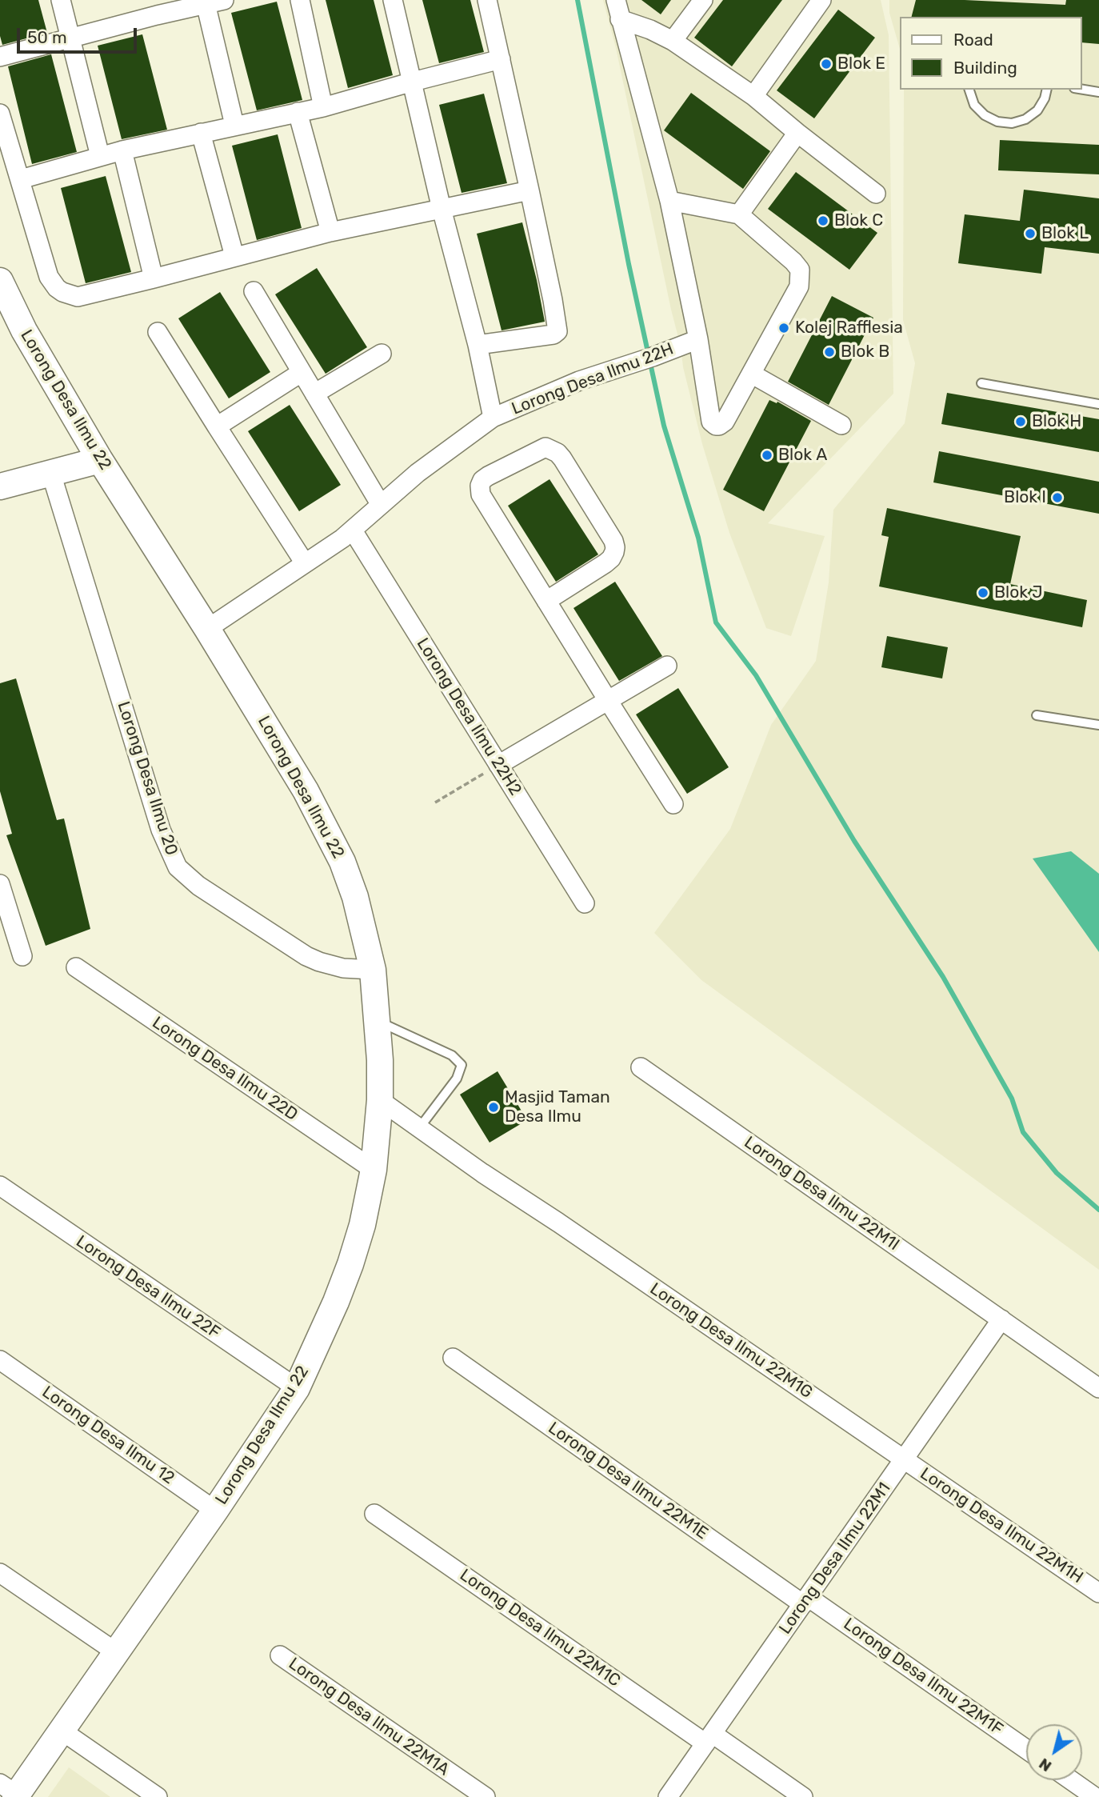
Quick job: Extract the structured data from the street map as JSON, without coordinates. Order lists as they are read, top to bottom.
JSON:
{
  "streets": {
    "street": [
      "Lorong Desa Ilmu 22H",
      "Lorong Desa Ilmu 22",
      "Lorong Desa Ilmu 22H2",
      "Lorong Desa Ilmu 20",
      "Lorong Desa Ilmu 22D",
      "Lorong Desa Ilmu 22M1I",
      "Lorong Desa Ilmu 22F",
      "Lorong Desa Ilmu 22M1G",
      "Lorong Desa Ilmu 12",
      "Lorong Desa Ilmu 22M1E",
      "Lorong Desa Ilmu 22M1H",
      "Lorong Desa Ilmu 22M1",
      "Lorong Desa Ilmu 22M1C",
      "Lorong Desa Ilmu 22M1F",
      "Lorong Desa Ilmu 22M1A"
    ]
  },
  "crossings": [
    ["Lorong Desa Ilmu 22H", "Lorong Desa Ilmu 22"],
    ["Lorong Desa Ilmu 22H", "Lorong Desa Ilmu 22H2"],
    ["Lorong Desa Ilmu 22", "Lorong Desa Ilmu 20"],
    ["Lorong Desa Ilmu 22", "Lorong Desa Ilmu 22D"],
    ["Lorong Desa Ilmu 22", "Lorong Desa Ilmu 22F"],
    ["Lorong Desa Ilmu 22", "Lorong Desa Ilmu 22M1G"],
    ["Lorong Desa Ilmu 22", "Lorong Desa Ilmu 12"],
    ["Lorong Desa Ilmu 22M1I", "Lorong Desa Ilmu 22M1"],
    ["Lorong Desa Ilmu 22M1G", "Lorong Desa Ilmu 22M1H"],
    ["Lorong Desa Ilmu 22M1G", "Lorong Desa Ilmu 22M1"],
    ["Lorong Desa Ilmu 22M1E", "Lorong Desa Ilmu 22M1"],
    ["Lorong Desa Ilmu 22M1E", "Lorong Desa Ilmu 22M1F"],
    ["Lorong Desa Ilmu 22M1H", "Lorong Desa Ilmu 22M1"],
    ["Lorong Desa Ilmu 22M1", "Lorong Desa Ilmu 22M1C"],
    ["Lorong Desa Ilmu 22M1", "Lorong Desa Ilmu 22M1F"]
  ],
  "places": [
    "Blok E",
    "Blok C",
    "Blok L",
    "Kolej Rafflesia",
    "Blok B",
    "Blok H",
    "Blok A",
    "Blok I",
    "Blok J",
    "Masjid Taman Desa Ilmu"
  ],
  "legend": ["Road", "Building"],
  "scale_bar": "50 m",
  "north": "bottom left"
}
